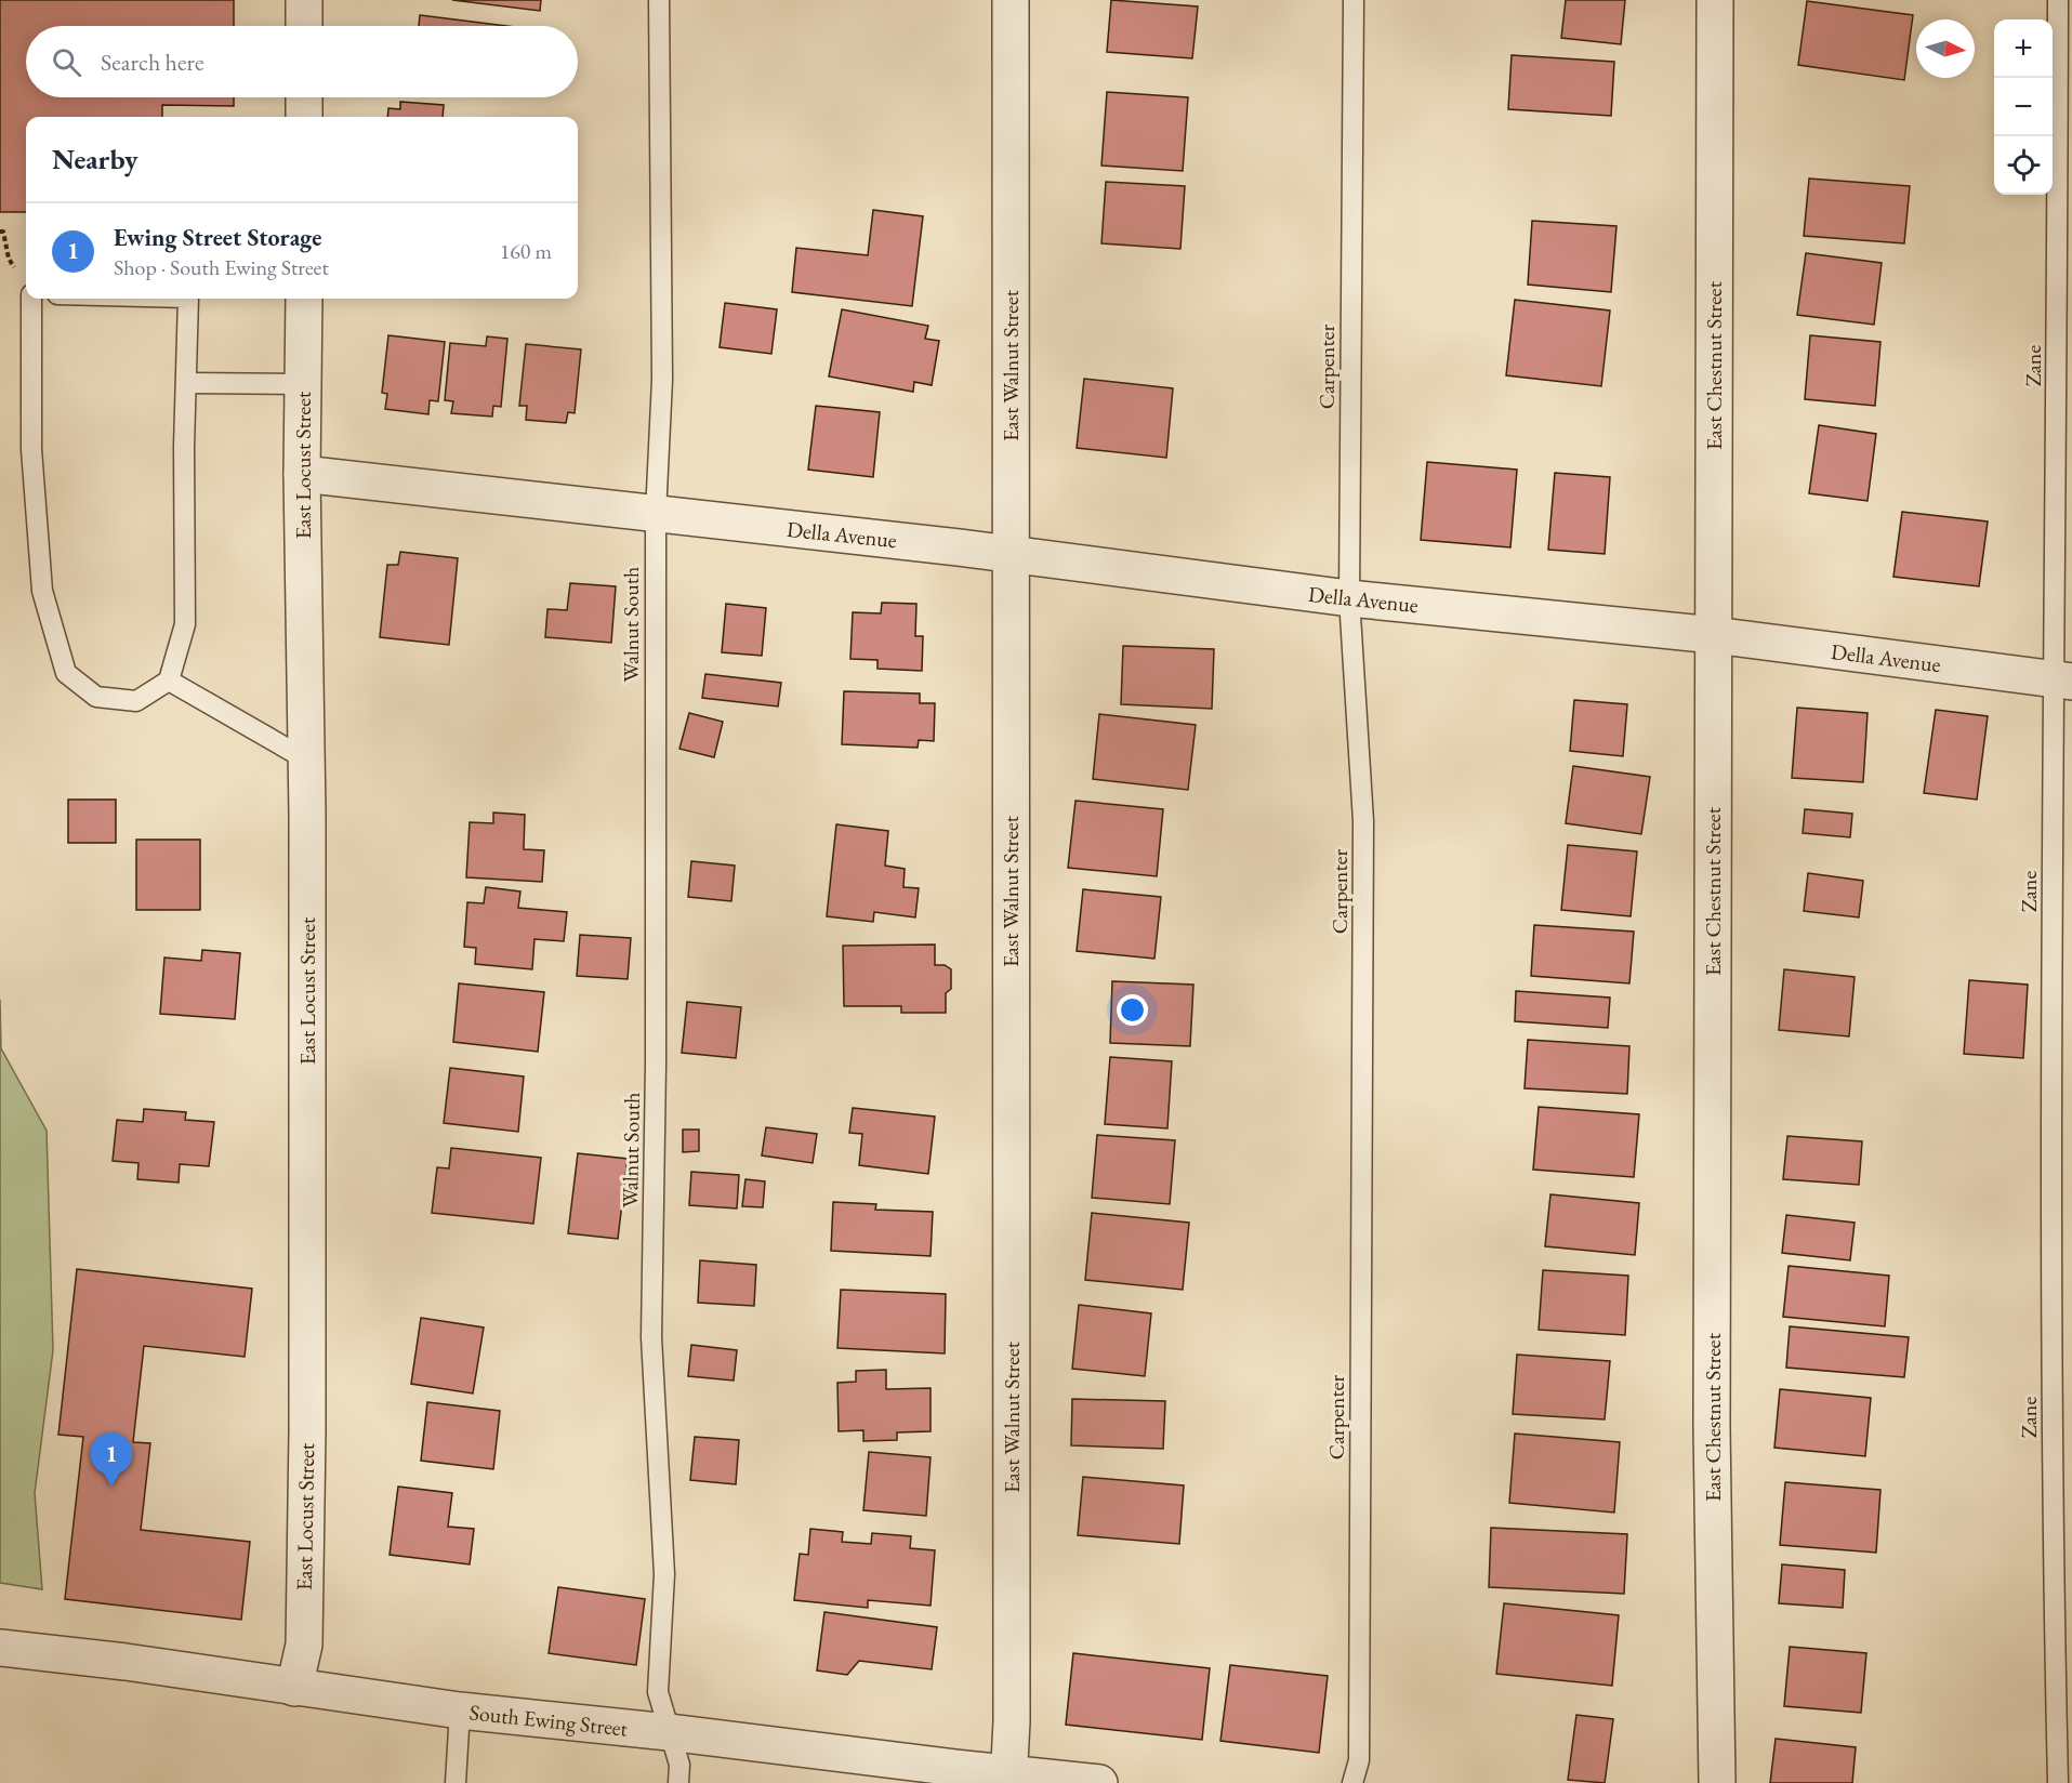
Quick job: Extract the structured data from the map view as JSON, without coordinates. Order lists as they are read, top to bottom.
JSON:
{
  "streets": {
    "street": [
      "East Walnut Street",
      "East Chestnut Street",
      "East Locust Street",
      "Della Avenue",
      "South Ewing Street"
    ],
    "lane": ["Zane", "Carpenter", "Walnut South"]
  },
  "crossings": [
    ["East Walnut Street", "Della Avenue"],
    ["East Walnut Street", "South Ewing Street"],
    ["East Chestnut Street", "Della Avenue"],
    ["Zane", "Della Avenue"],
    ["Carpenter", "Della Avenue"],
    ["East Locust Street", "Della Avenue"],
    ["East Locust Street", "South Ewing Street"],
    ["Della Avenue", "Walnut South"],
    ["Walnut South", "South Ewing Street"]
  ],
  "north": "right",
  "page": {
    "map_buttons": ["+", "−"],
    "search": "Search here",
    "heading": "Nearby",
    "list": [
      {
        "mark": "1",
        "name": "Ewing Street Storage",
        "note": "Shop · South Ewing Street",
        "value": "160 m"
      }
    ],
    "pins": "1"
  }
}
